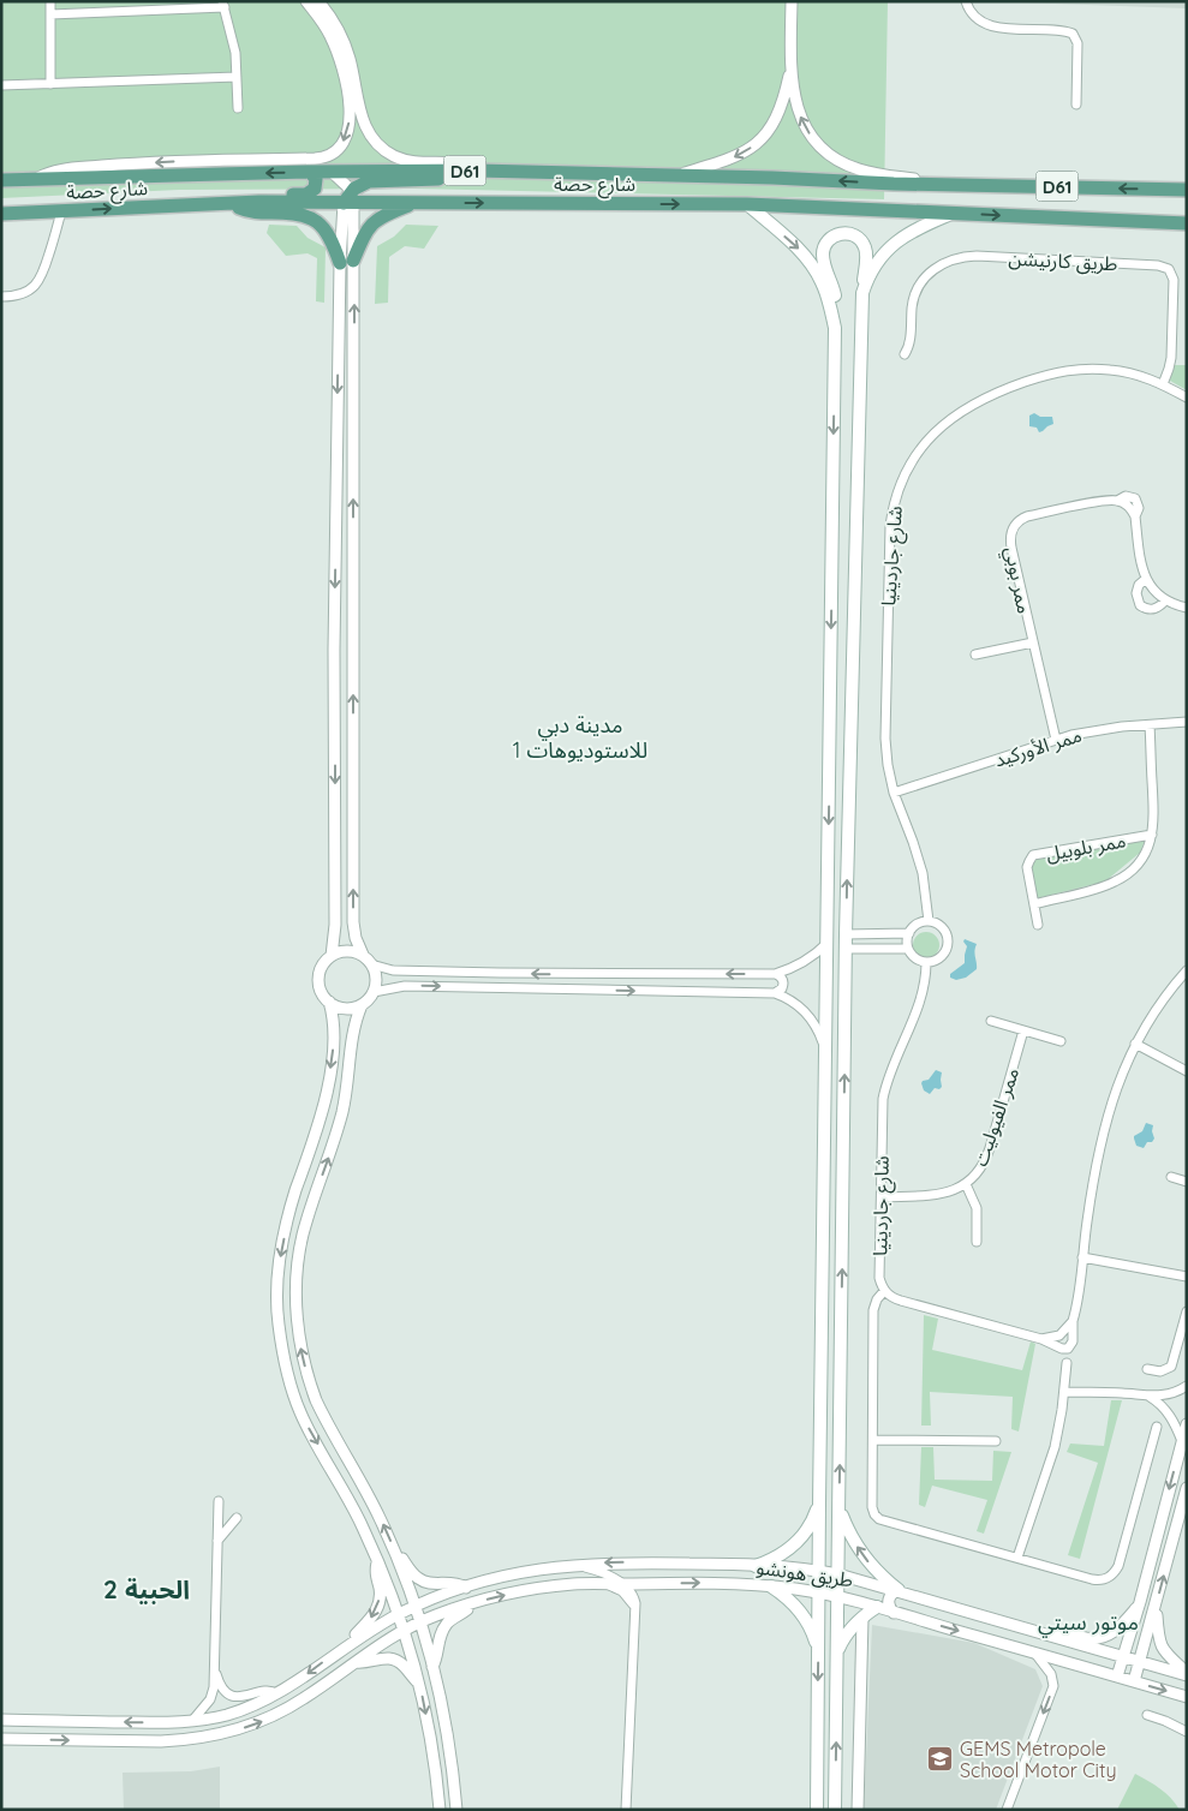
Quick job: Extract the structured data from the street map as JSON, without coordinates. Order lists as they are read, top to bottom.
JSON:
{
  "streets": {
    "main road": ["D61", "شارع حصة"],
    "street": [
      "طريق كارنيشن",
      "شارع جاردينيا",
      "ممر بوبي",
      "ممر الأوركيد",
      "ممر بلوبيل",
      "ممر الفيوليت",
      "طريق هونشو"
    ]
  },
  "crossings": [
    ["طريق كارنيشن", "شارع جاردينيا"],
    ["شارع جاردينيا", "ممر الأوركيد"],
    ["شارع جاردينيا", "ممر الفيوليت"],
    ["ممر بوبي", "ممر الأوركيد"],
    ["ممر الأوركيد", "ممر بلوبيل"]
  ],
  "districts": ["مدينة دبي للاستوديوهات 1", "الحبية 2", "موتور سيتي"],
  "places": {
    "school or university": ["GEMS Metropole School Motor City"]
  }
}
